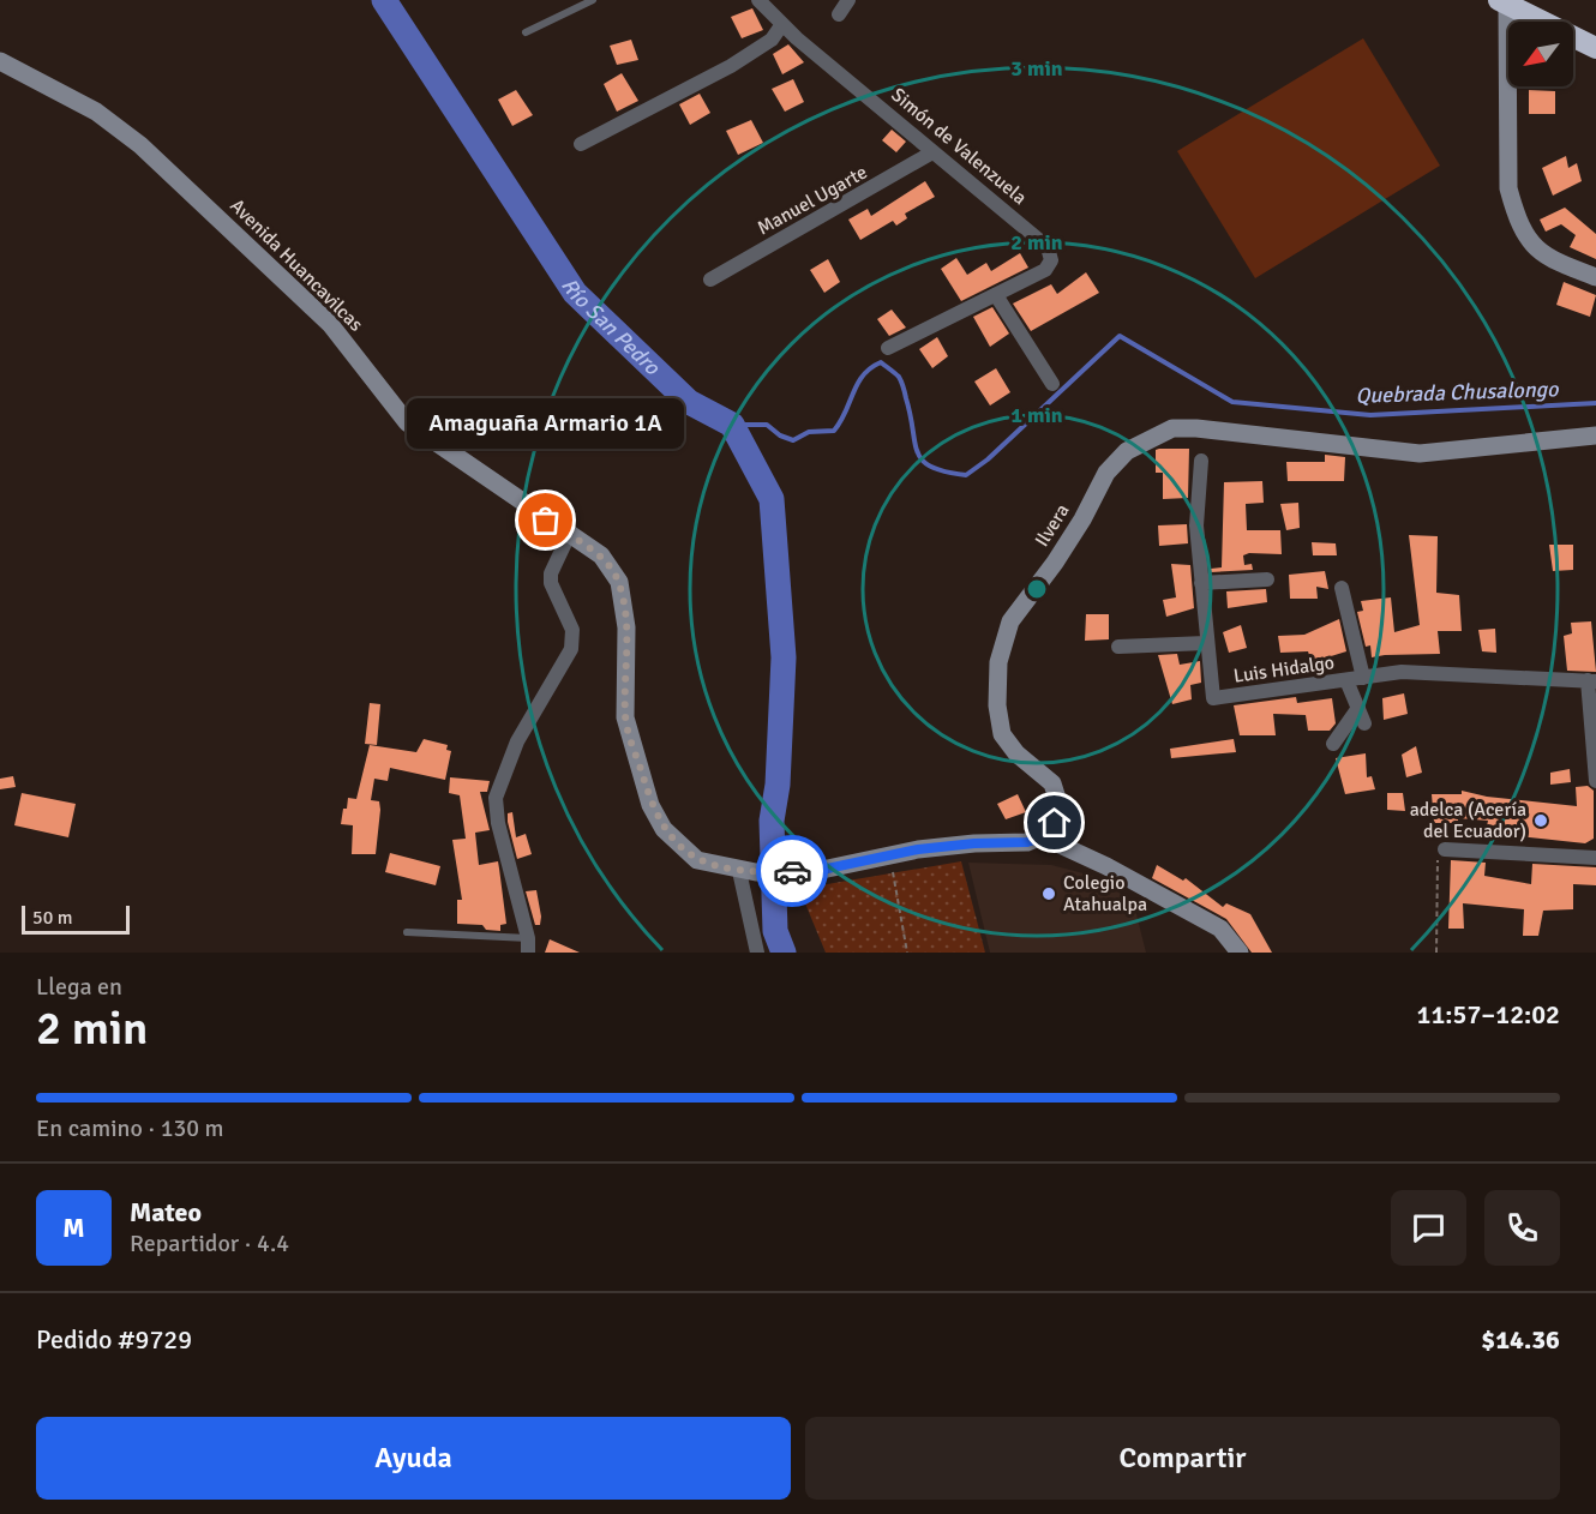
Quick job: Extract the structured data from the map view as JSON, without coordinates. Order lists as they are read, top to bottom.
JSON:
{
  "streets": {
    "street": [
      "Simón de Valenzuela",
      "Manuel Ugarte",
      "Avenida Huancavilcas",
      "Ilvera",
      "Luis Hidalgo"
    ]
  },
  "crossings": [
    ["Simón de Valenzuela", "Manuel Ugarte"]
  ],
  "water": ["Río San Pedro", "Quebrada Chusalongo"],
  "places": ["Amaguaña Armario 1A", "adelca (Acería del Ecuador)", "Colegio Atahualpa"],
  "scale_bar": "50 m",
  "north": "bottom left",
  "page": {
    "bubble": "Amaguaña Armario 1A",
    "scale": "50 m",
    "heading": ["2 min", "Llega en", "11:57–12:02"],
    "panel": [
      "Mateo",
      "Repartidor · 4.4",
      "Pedido #9729",
      "$14.36"
    ],
    "bar": "En camino · 130 m",
    "round": "M",
    "buttons": ["Ayuda", "Compartir"]
  },
  "rings": ["3 min", "2 min", "1 min"]
}
